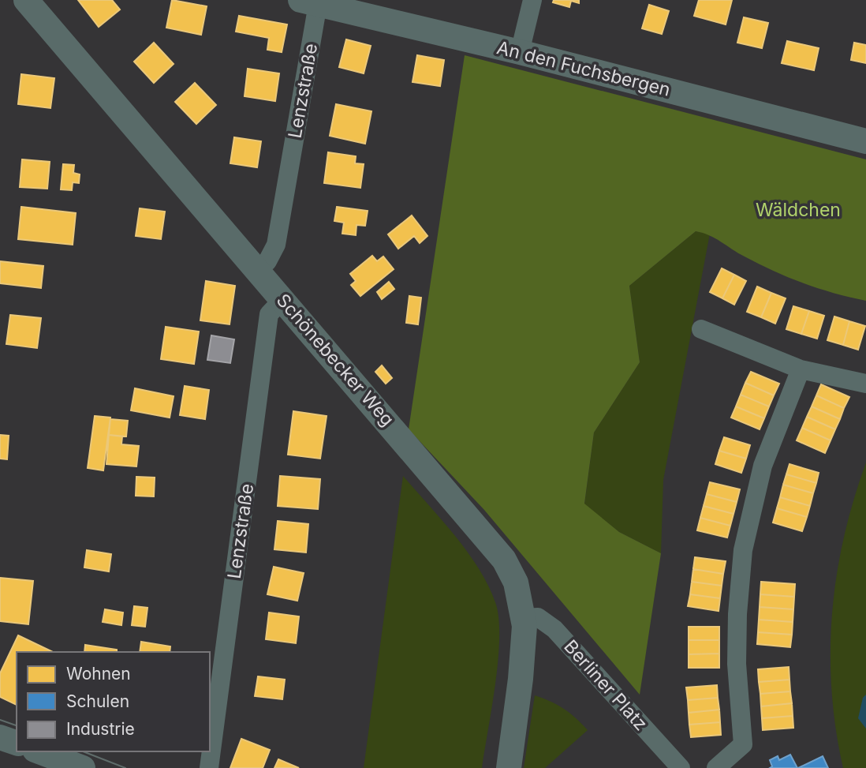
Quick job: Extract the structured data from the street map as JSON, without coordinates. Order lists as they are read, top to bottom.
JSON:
{
  "streets": {
    "street": [
      "An den Fuchsbergen",
      "Lenzstraße",
      "Schönebecker Weg",
      "Berliner Platz"
    ]
  },
  "crossings": [
    ["An den Fuchsbergen", "Lenzstraße"],
    ["Lenzstraße", "Schönebecker Weg"],
    ["Schönebecker Weg", "Berliner Platz"]
  ],
  "parks": ["Wäldchen"],
  "legend": ["Wohnen", "Schulen", "Industrie"]
}
